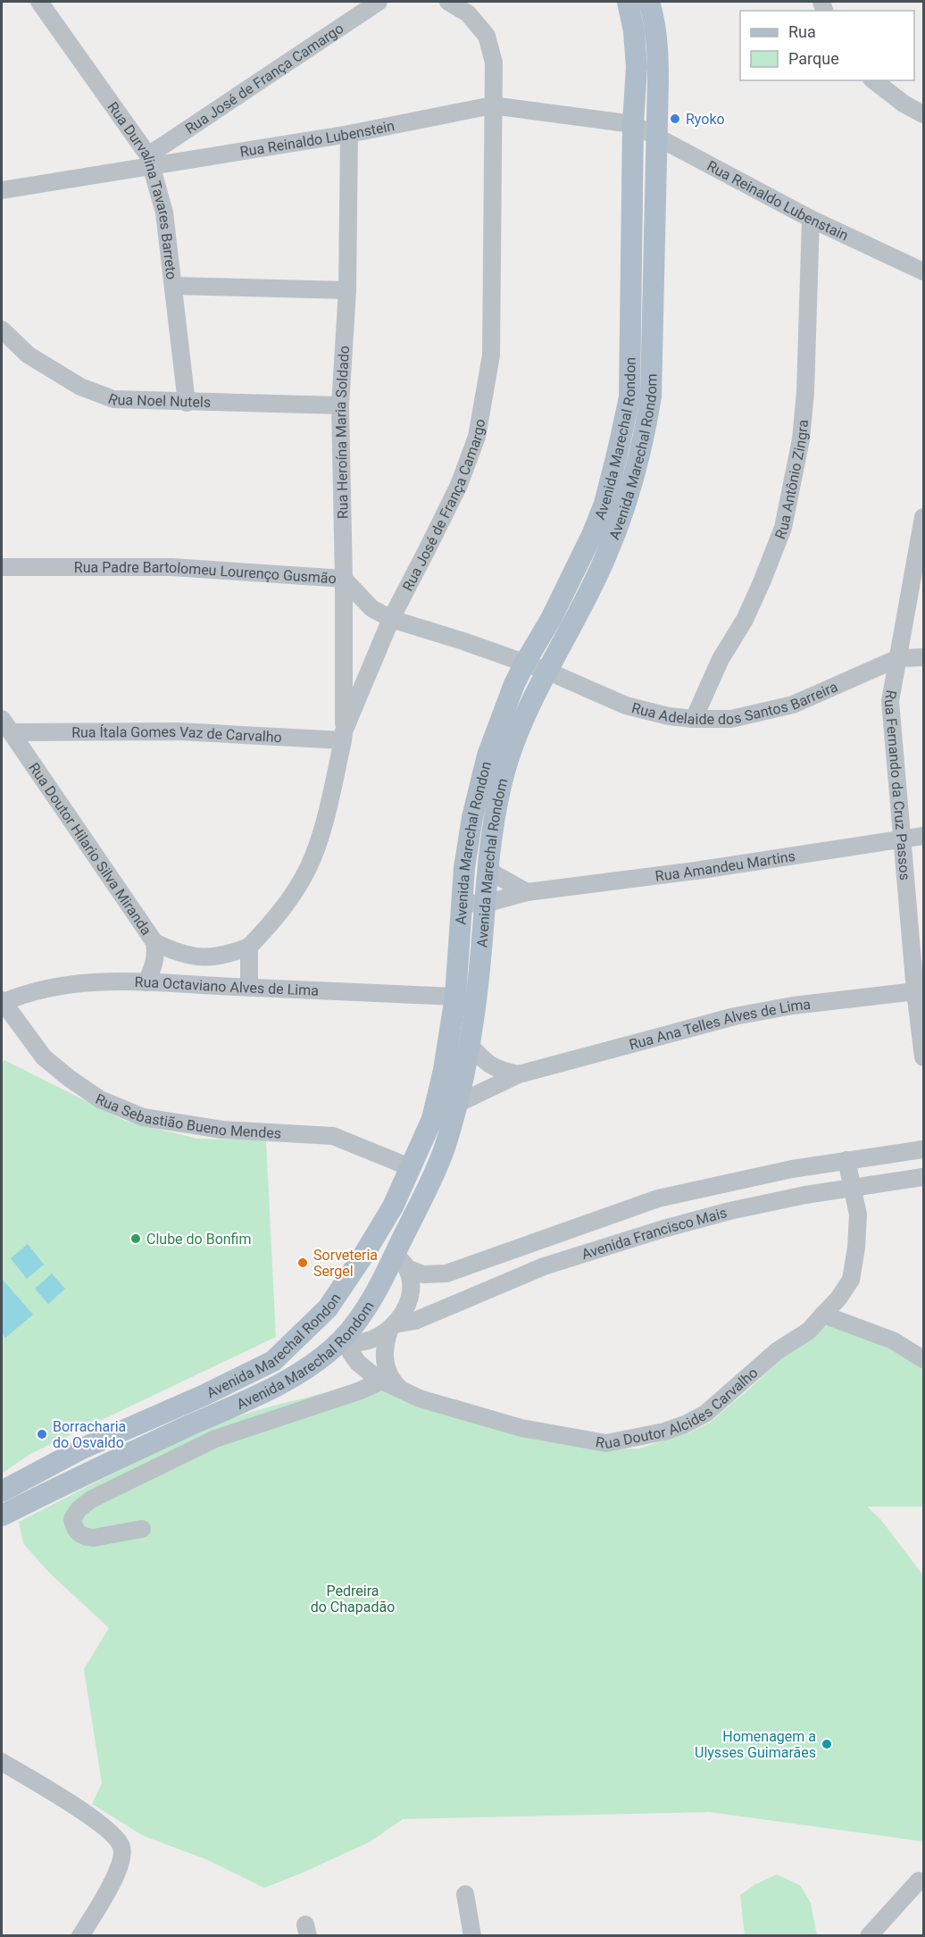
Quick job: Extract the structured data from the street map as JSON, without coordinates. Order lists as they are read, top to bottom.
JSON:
{
  "streets": {
    "main road": ["Avenida Marechal Rondon", "Avenida Marechal Rondom"],
    "street": [
      "Rua José de França Camargo",
      "Rua Reinaldo Lubenstein",
      "Rua Durvalina Tavares Barreto",
      "Rua Reinaldo Lubenstain",
      "Rua Noel Nutels",
      "Rua Heroína Maria Soldado",
      "Rua Antônio Zingra",
      "Rua Padre Bartolomeu Lourenço Gusmão",
      "Rua Adelaide dos Santos Barreira",
      "Rua Ítala Gomes Vaz de Carvalho",
      "Rua Fernando da Cruz Passos",
      "Rua Doutor Hilario Silva Miranda",
      "Rua Amandeu Martins",
      "Rua Octaviano Alves de Lima",
      "Rua Ana Telles Alves de Lima",
      "Rua Sebastião Bueno Mendes",
      "Avenida Francisco Mais",
      "Rua Doutor Alcides Carvalho"
    ]
  },
  "crossings": [
    ["Rua José de França Camargo", "Rua Reinaldo Lubenstein"],
    ["Rua José de França Camargo", "Rua Durvalina Tavares Barreto"],
    ["Rua José de França Camargo", "Rua Heroína Maria Soldado"],
    ["Rua José de França Camargo", "Rua Padre Bartolomeu Lourenço Gusmão"],
    ["Rua José de França Camargo", "Rua Ítala Gomes Vaz de Carvalho"],
    ["Rua Reinaldo Lubenstein", "Rua Durvalina Tavares Barreto"],
    ["Rua Reinaldo Lubenstein", "Rua Reinaldo Lubenstain"],
    ["Rua Reinaldo Lubenstein", "Rua Heroína Maria Soldado"],
    ["Rua Reinaldo Lubenstein", "Avenida Marechal Rondon"],
    ["Rua Durvalina Tavares Barreto", "Rua Noel Nutels"],
    ["Rua Reinaldo Lubenstain", "Avenida Marechal Rondon"],
    ["Rua Reinaldo Lubenstain", "Avenida Marechal Rondom"],
    ["Rua Reinaldo Lubenstain", "Rua Antônio Zingra"],
    ["Rua Noel Nutels", "Rua Heroína Maria Soldado"],
    ["Rua Heroína Maria Soldado", "Rua Padre Bartolomeu Lourenço Gusmão"],
    ["Rua Heroína Maria Soldado", "Rua Ítala Gomes Vaz de Carvalho"],
    ["Avenida Marechal Rondon", "Rua Padre Bartolomeu Lourenço Gusmão"],
    ["Avenida Marechal Rondon", "Rua Amandeu Martins"],
    ["Avenida Marechal Rondon", "Rua Octaviano Alves de Lima"],
    ["Avenida Marechal Rondon", "Rua Sebastião Bueno Mendes"],
    ["Avenida Marechal Rondom", "Rua Padre Bartolomeu Lourenço Gusmão"],
    ["Avenida Marechal Rondom", "Rua Adelaide dos Santos Barreira"],
    ["Avenida Marechal Rondom", "Rua Amandeu Martins"],
    ["Avenida Marechal Rondom", "Rua Ana Telles Alves de Lima"],
    ["Avenida Marechal Rondom", "Avenida Francisco Mais"],
    ["Avenida Marechal Rondom", "Rua Doutor Alcides Carvalho"],
    ["Rua Antônio Zingra", "Rua Adelaide dos Santos Barreira"],
    ["Rua Padre Bartolomeu Lourenço Gusmão", "Rua Adelaide dos Santos Barreira"],
    ["Rua Adelaide dos Santos Barreira", "Rua Fernando da Cruz Passos"],
    ["Rua Ítala Gomes Vaz de Carvalho", "Rua Doutor Hilario Silva Miranda"],
    ["Rua Fernando da Cruz Passos", "Rua Amandeu Martins"],
    ["Rua Fernando da Cruz Passos", "Rua Ana Telles Alves de Lima"],
    ["Rua Doutor Hilario Silva Miranda", "Rua Octaviano Alves de Lima"],
    ["Rua Octaviano Alves de Lima", "Rua Sebastião Bueno Mendes"],
    ["Avenida Francisco Mais", "Rua Doutor Alcides Carvalho"]
  ],
  "parks": ["Pedreira do Chapadão"],
  "places": [
    "Ryoko",
    "Clube do Bonfim",
    "Sorveteria Sergel",
    "Borracharia do Osvaldo",
    "Homenagem a Ulysses Guimarães"
  ],
  "legend": ["Rua", "Parque"]
}
